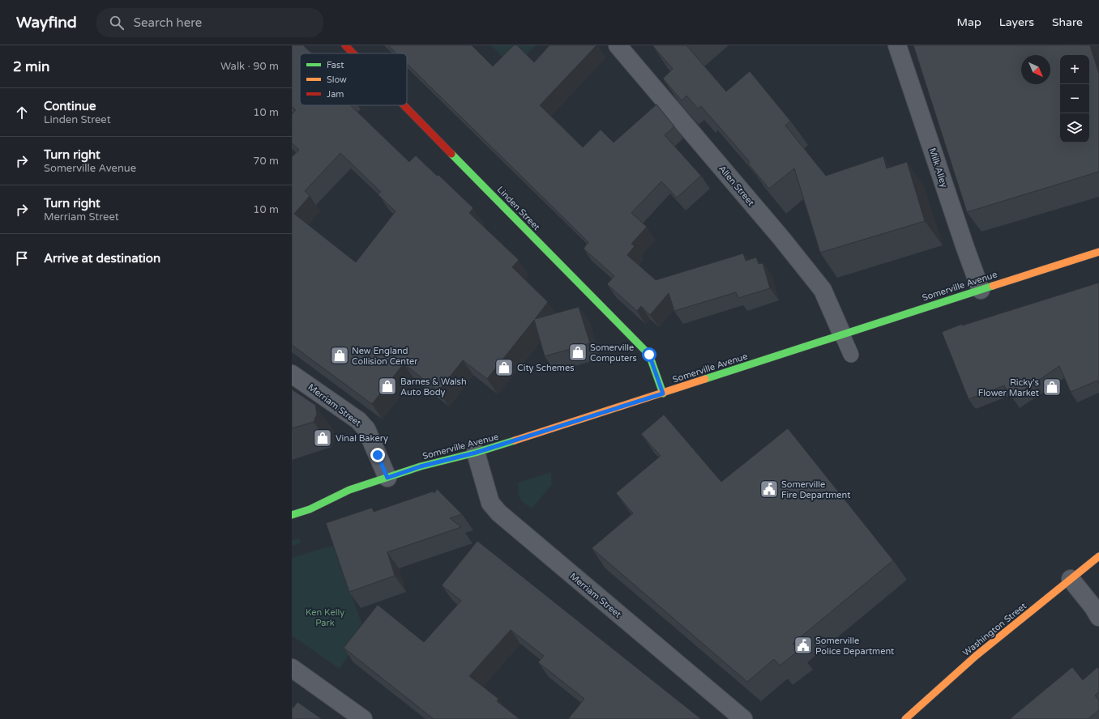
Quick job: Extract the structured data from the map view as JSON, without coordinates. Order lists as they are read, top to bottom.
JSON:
{
  "streets": {
    "main road": ["Linden Street", "Somerville Avenue", "Washington Street"],
    "street": ["Milk Alley", "Allen Street", "Merriam Street"]
  },
  "crossings": [
    ["Milk Alley", "Somerville Avenue"],
    ["Allen Street", "Somerville Avenue"],
    ["Linden Street", "Somerville Avenue"],
    ["Somerville Avenue", "Merriam Street"]
  ],
  "parks": ["Ken Kelly Park"],
  "places": {
    "shop": [
      "Somerville Computers",
      "New England Collision Center",
      "City Schemes",
      "Barnes & Walsh Auto Body",
      "Ricky's Flower Market",
      "Vinal Bakery"
    ],
    "public building": ["Somerville Fire Department", "Somerville Police Department"]
  },
  "legend": ["Fast", "Slow", "Jam"],
  "north": "bottom right",
  "page": {
    "header": "Wayfind",
    "search": "Search here",
    "nav": ["Map", "Layers", "Share"],
    "heading": ["2 min", "Walk · 90 m"],
    "map_buttons": ["+", "−"],
    "list": [
      ["Continue", "Linden Street", "10 m"],
      ["Turn right", "Somerville Avenue", "70 m"],
      ["Turn right", "Merriam Street", "10 m"],
      "Arrive at destination"
    ]
  }
}
